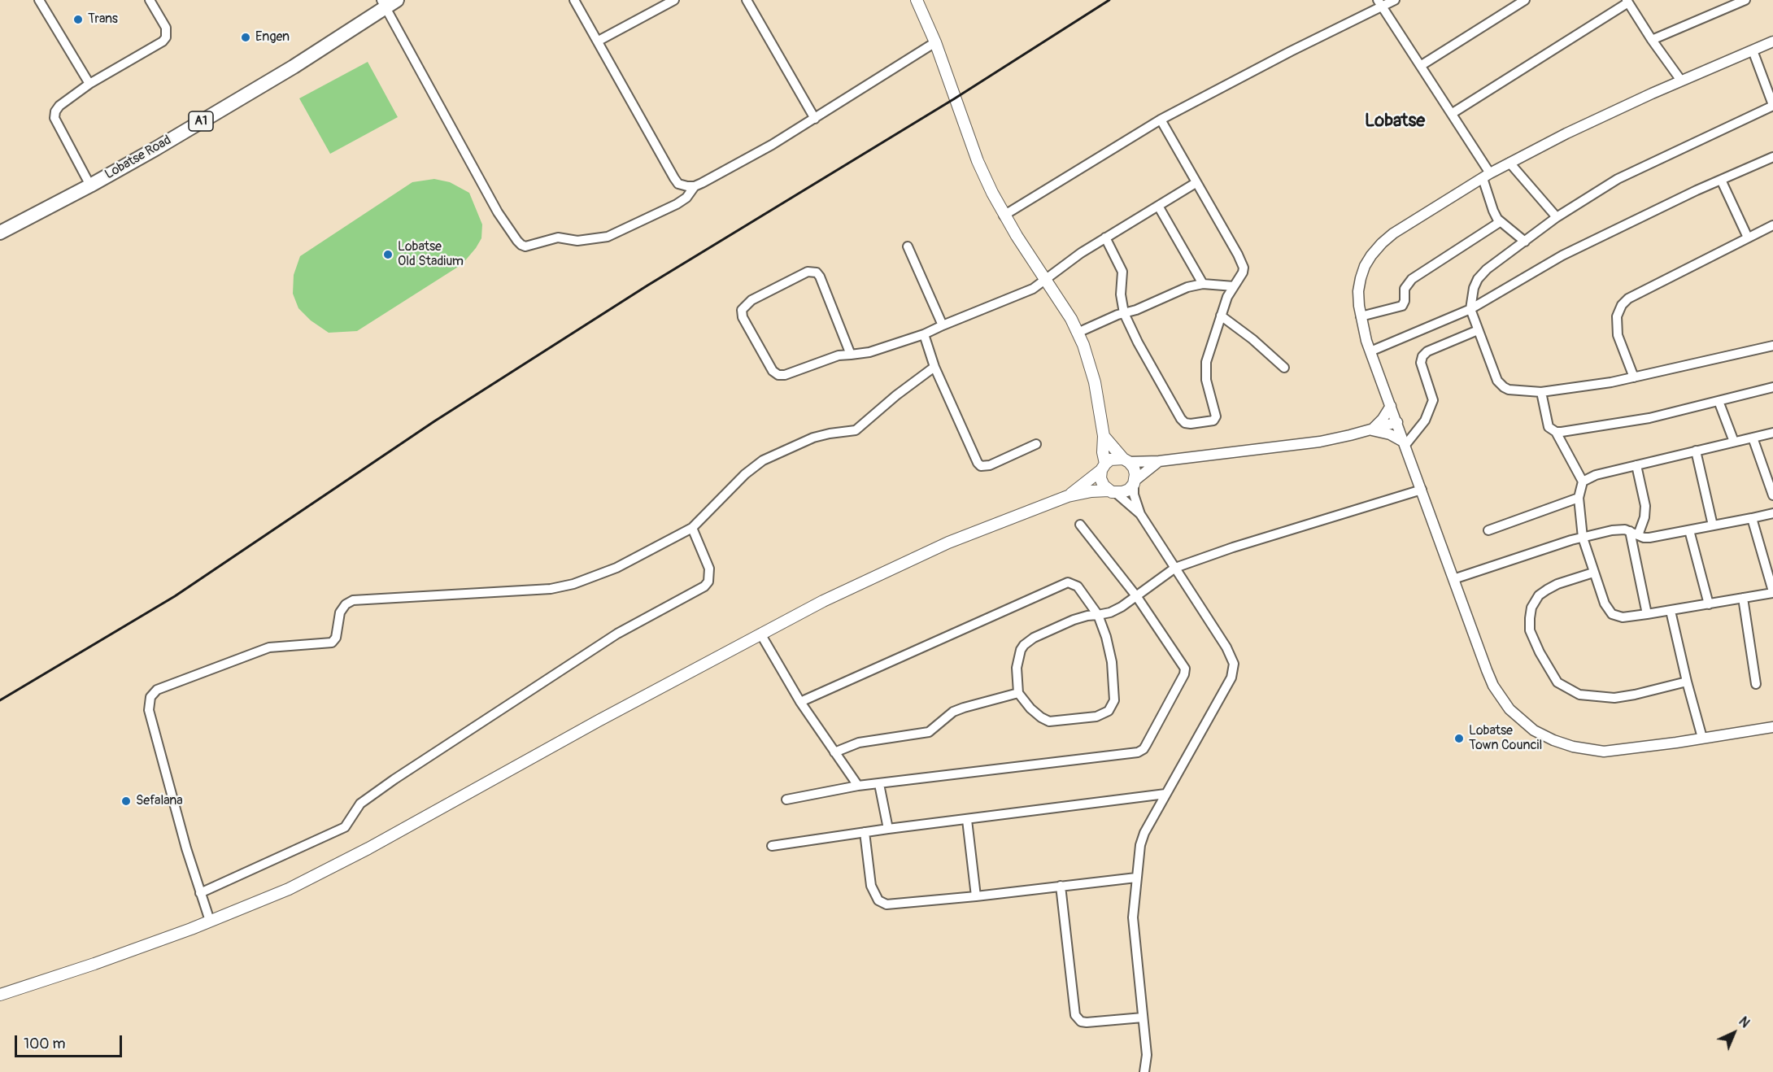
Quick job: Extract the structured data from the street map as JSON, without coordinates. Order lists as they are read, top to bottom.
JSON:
{
  "streets": {
    "highway": ["A1", "Lobatse Road"]
  },
  "districts": ["Lobatse"],
  "places": [
    "Trans",
    "Engen",
    "Lobatse Old Stadium",
    "Lobatse Town Council",
    "Sefalana"
  ],
  "scale_bar": "100 m",
  "north": "top right"
}
